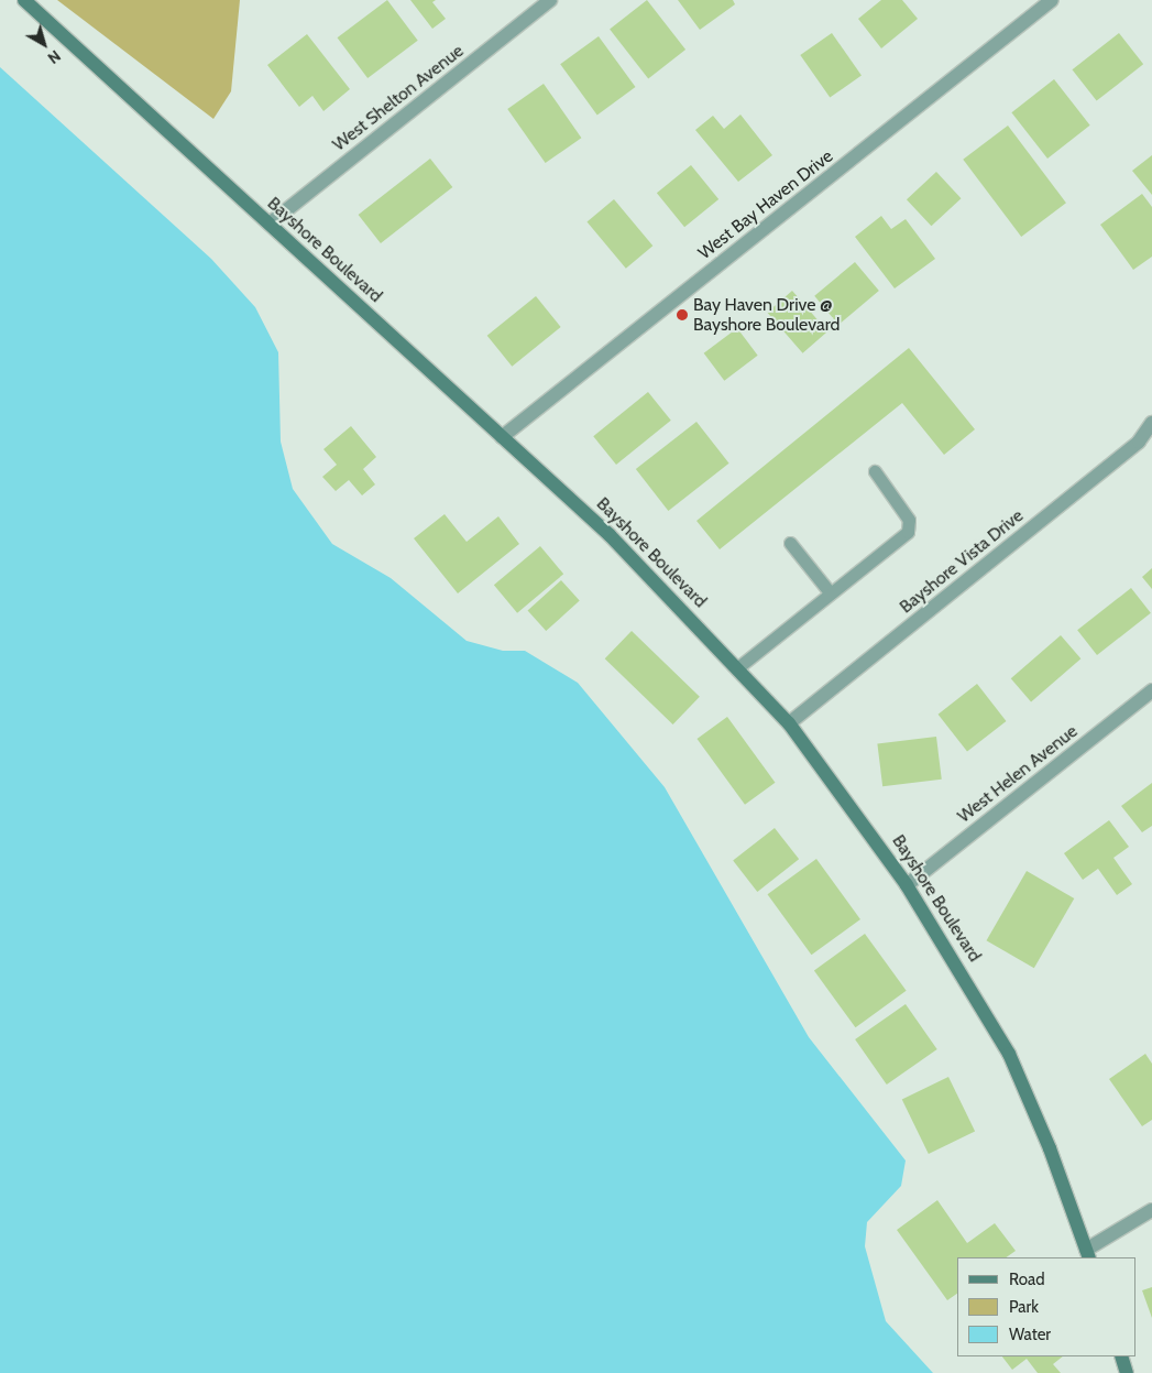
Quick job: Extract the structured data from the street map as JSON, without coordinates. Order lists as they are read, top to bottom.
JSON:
{
  "streets": {
    "street": [
      "West Shelton Avenue",
      "West Bay Haven Drive",
      "Bayshore Boulevard",
      "Bayshore Vista Drive",
      "West Helen Avenue"
    ]
  },
  "crossings": [
    ["West Shelton Avenue", "Bayshore Boulevard"],
    ["West Bay Haven Drive", "Bayshore Boulevard"],
    ["Bayshore Boulevard", "Bayshore Vista Drive"],
    ["Bayshore Boulevard", "West Helen Avenue"]
  ],
  "places": ["Bay Haven Drive @ Bayshore Boulevard"],
  "legend": ["Road", "Park", "Water"],
  "north": "bottom right"
}
